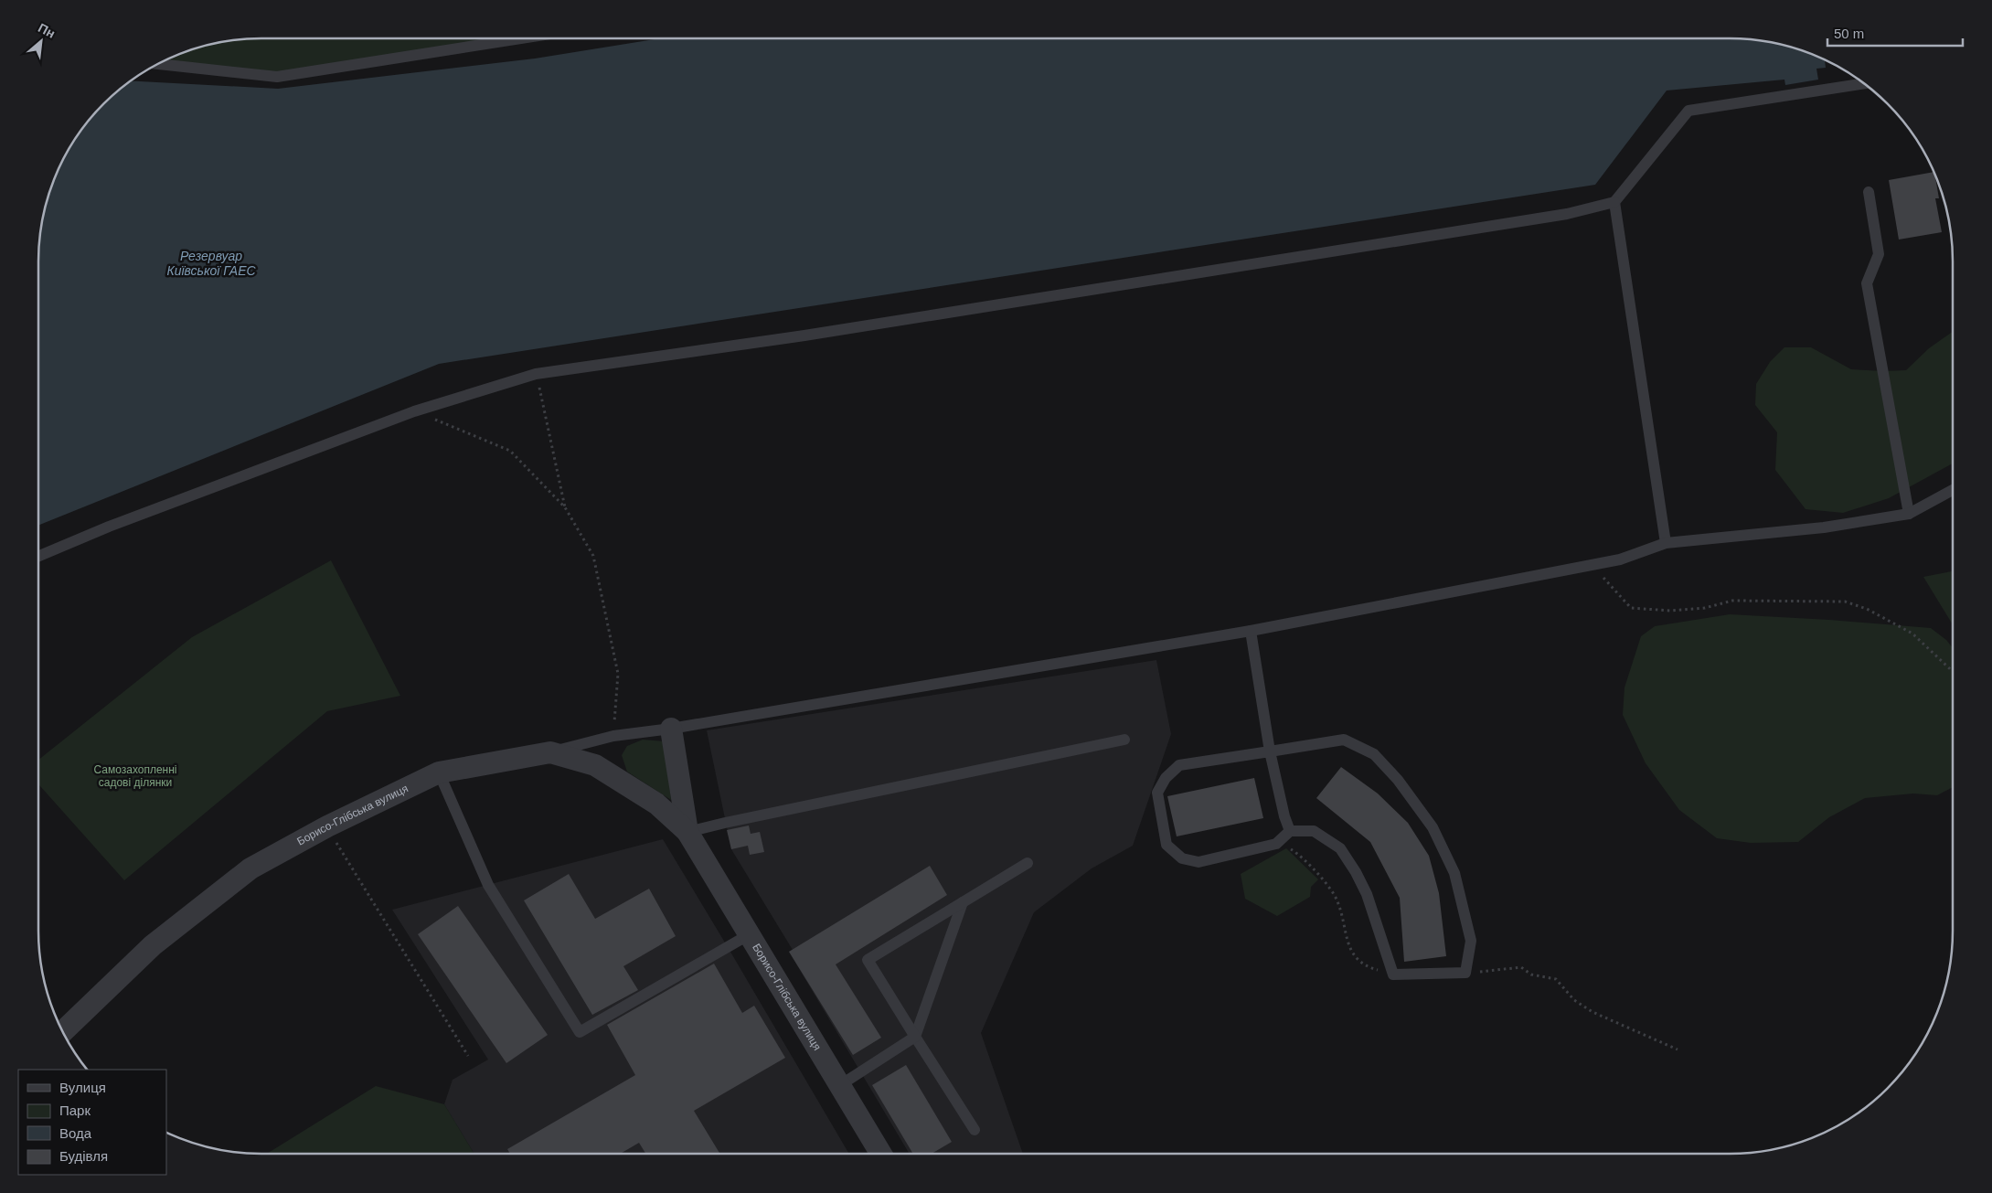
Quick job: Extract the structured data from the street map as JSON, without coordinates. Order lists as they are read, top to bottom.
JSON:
{
  "streets": {
    "street": ["Борисо-Глібська вулиця"]
  },
  "water": ["Резервуар Київської ГАЕС"],
  "parks": ["Самозахопленні садові ділянки"],
  "legend": [
    "Вулиця",
    "Парк",
    "Вода",
    "Будівля"
  ],
  "scale_bar": "50 m",
  "north": "top right"
}
